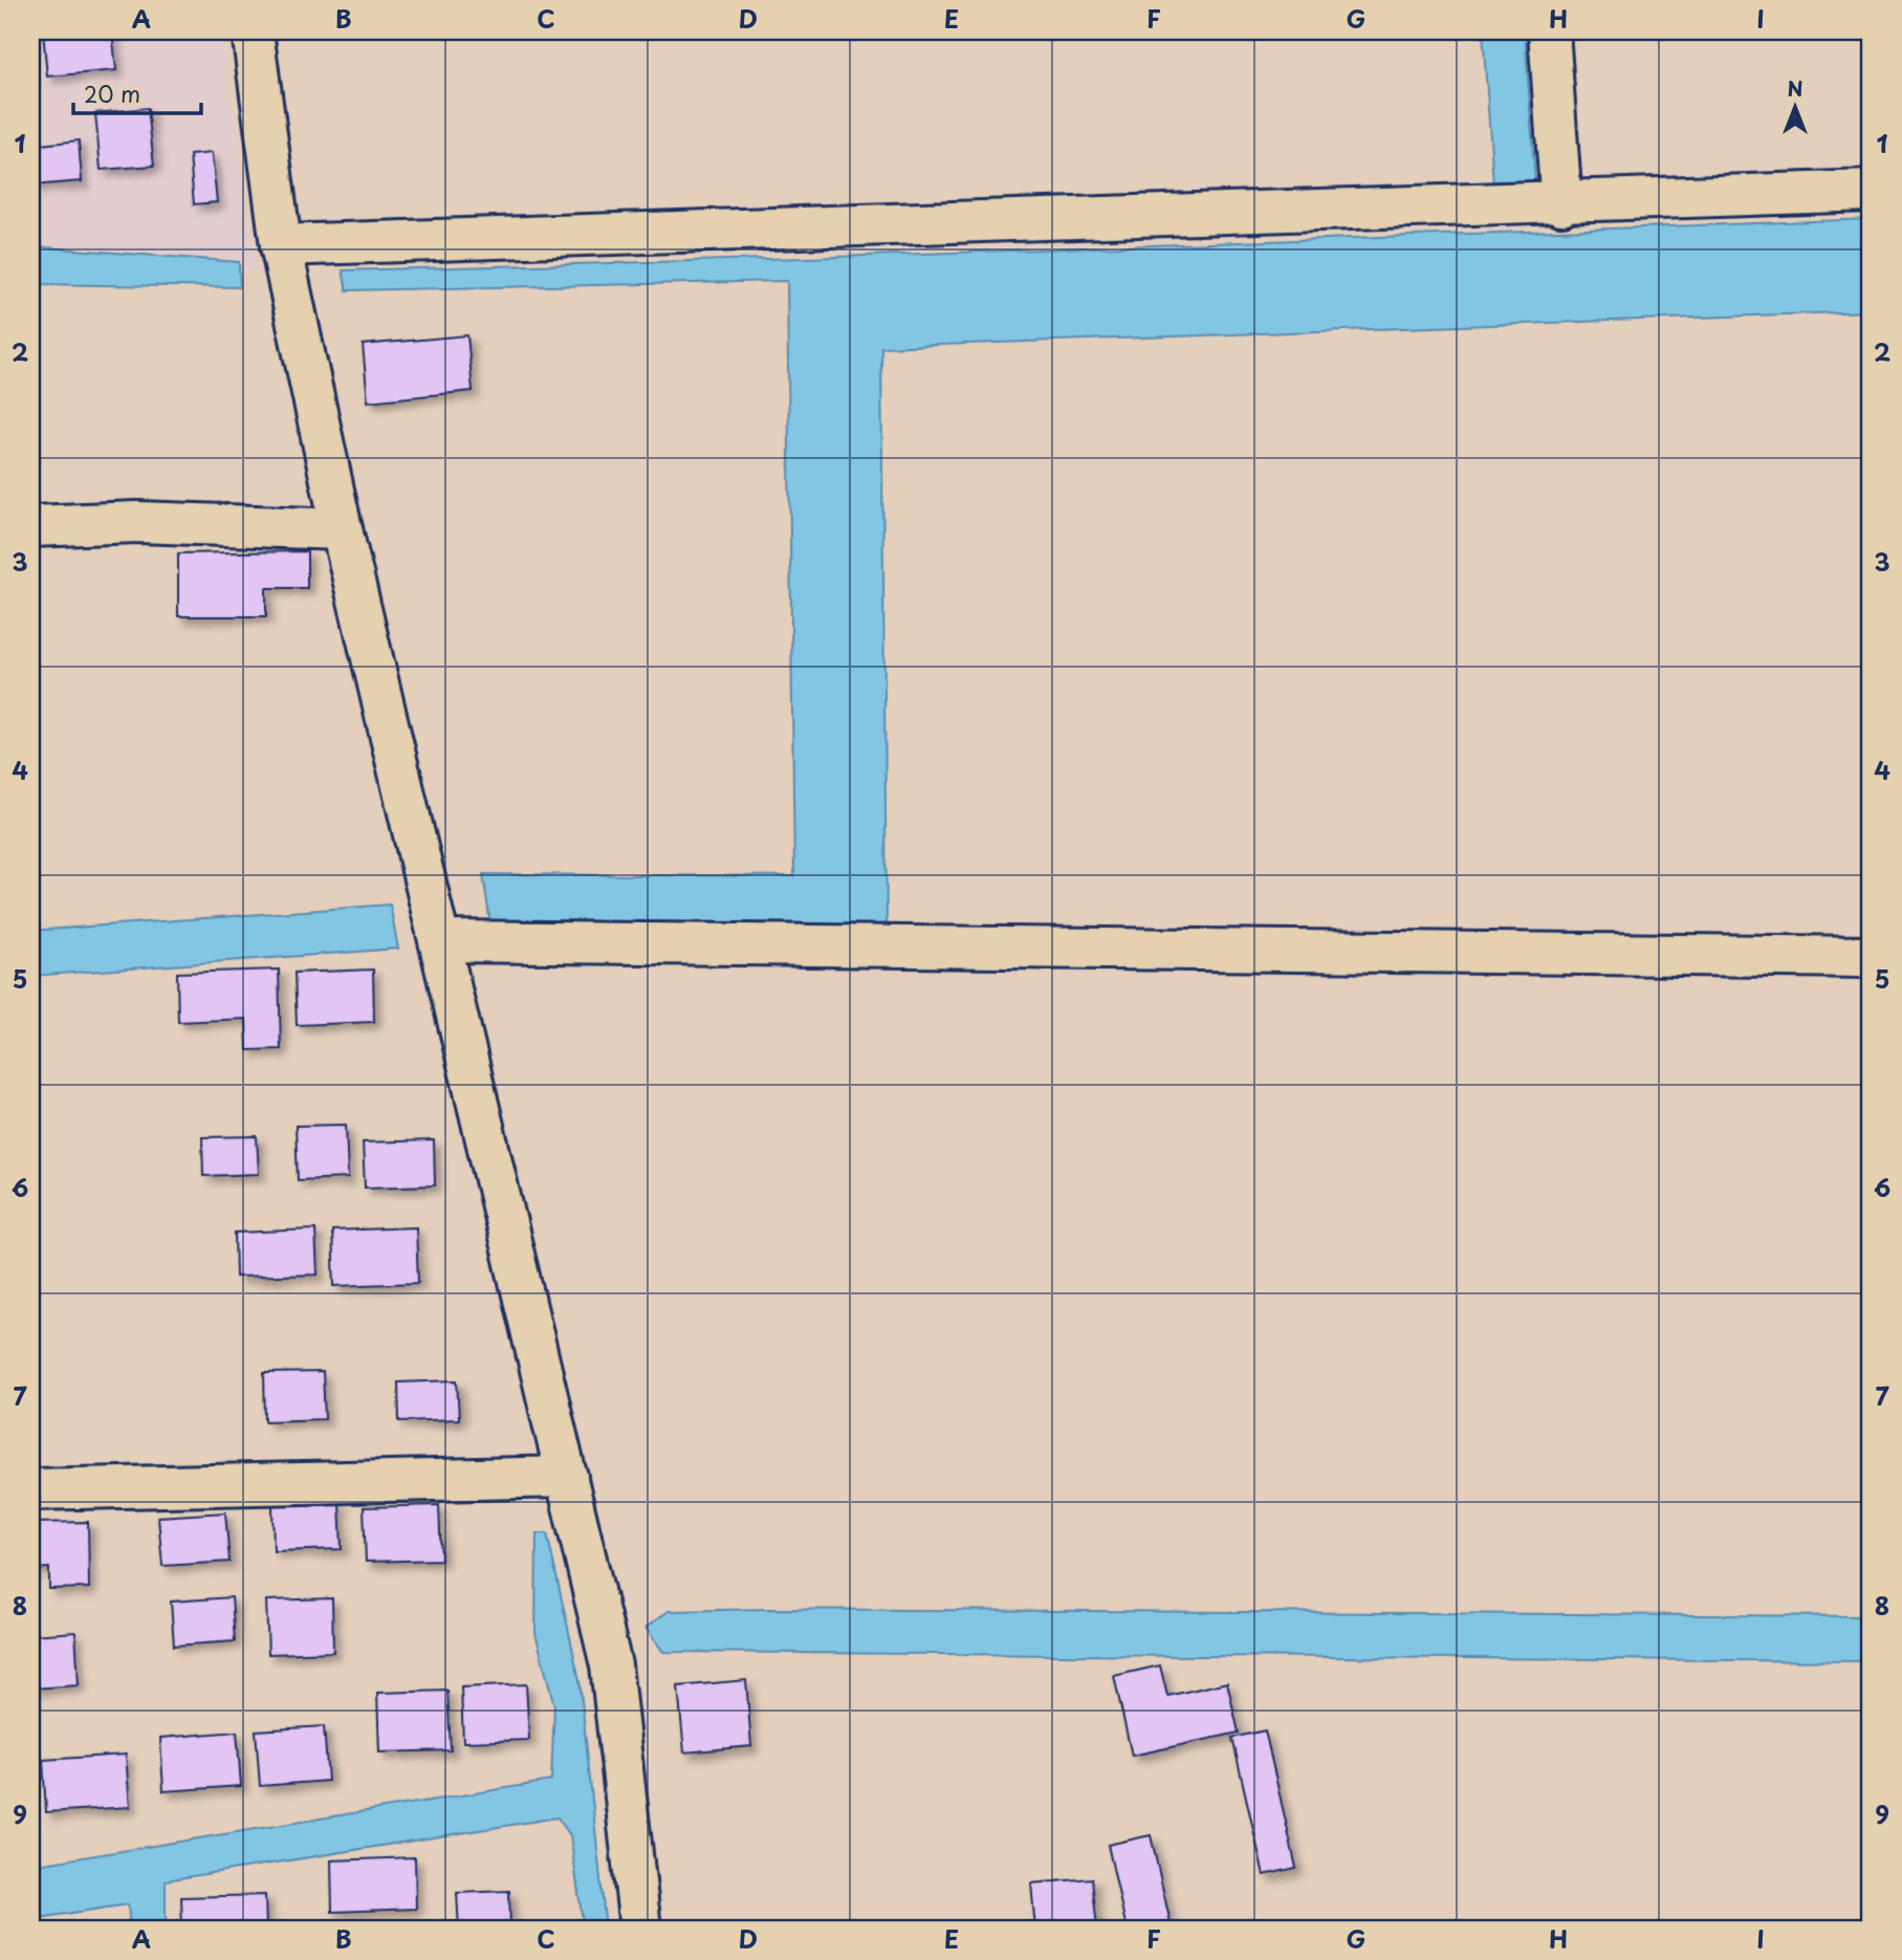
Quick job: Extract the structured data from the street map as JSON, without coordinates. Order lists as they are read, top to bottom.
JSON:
{
  "scale_bar": "20 m",
  "north": "top",
  "grid": {
    "columns": [
      "A",
      "B",
      "C",
      "D",
      "E",
      "F",
      "G",
      "H",
      "I"
    ],
    "rows": [
      "1",
      "2",
      "3",
      "4",
      "5",
      "6",
      "7",
      "8",
      "9"
    ]
  }
}
